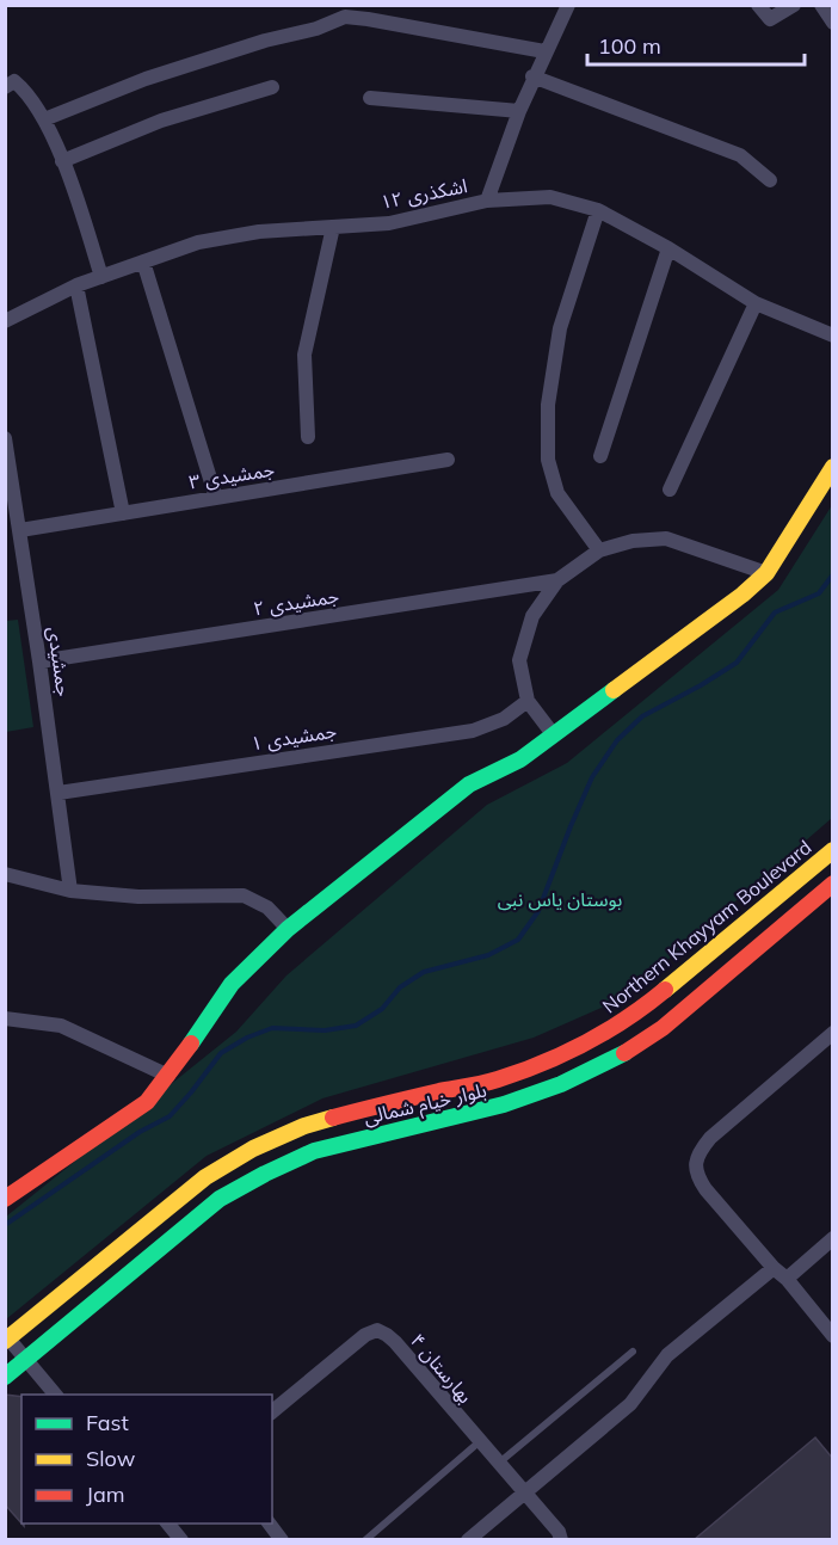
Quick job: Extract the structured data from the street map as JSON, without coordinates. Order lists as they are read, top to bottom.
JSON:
{
  "streets": {
    "street": [
      "اشکذری ۱۲",
      "جمشیدی ۳",
      "جمشیدی ۲",
      "جمشیدی",
      "جمشیدی ۱",
      "Northern Khayyam Boulevard",
      "بلوار خیام شمالی",
      "بهارستان ۴"
    ]
  },
  "crossings": [
    ["جمشیدی ۳", "جمشیدی"],
    ["جمشیدی ۲", "جمشیدی"],
    ["جمشیدی", "جمشیدی ۱"]
  ],
  "parks": ["بوستان یاس نبی"],
  "legend": ["Fast", "Slow", "Jam"],
  "scale_bar": "100 m"
}
